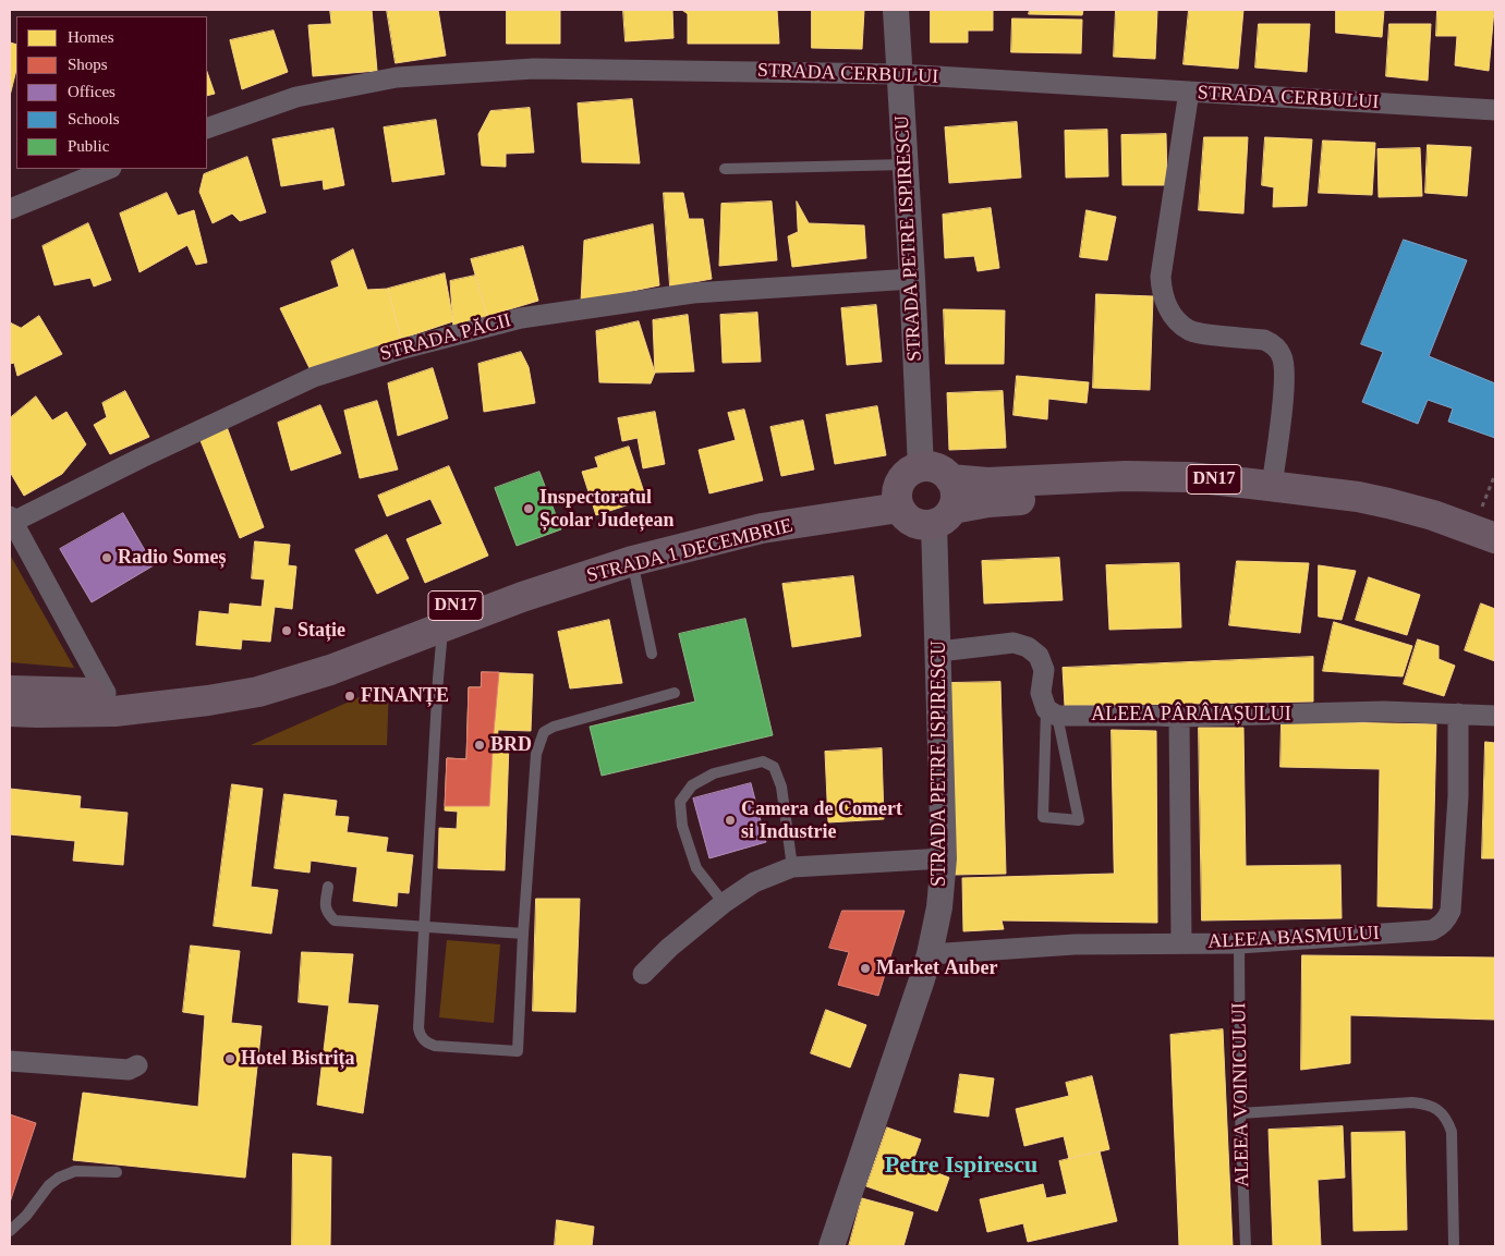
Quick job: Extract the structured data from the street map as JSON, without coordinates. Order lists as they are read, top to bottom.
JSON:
{
  "streets": {
    "main road": ["DN17", "STRADA 1 DECEMBRIE"],
    "street": [
      "STRADA CERBULUI",
      "STRADA PETRE ISPIRESCU",
      "STRADA PĂCII",
      "ALEEA PÂRÂIAȘULUI",
      "ALEEA BASMULUI"
    ],
    "lane": ["ALEEA VOINICULUI"]
  },
  "crossings": [
    ["STRADA CERBULUI", "STRADA PETRE ISPIRESCU"],
    ["STRADA PETRE ISPIRESCU", "STRADA PĂCII"],
    ["STRADA PETRE ISPIRESCU", "DN17"],
    ["STRADA PETRE ISPIRESCU", "STRADA 1 DECEMBRIE"],
    ["STRADA PETRE ISPIRESCU", "ALEEA BASMULUI"],
    ["DN17", "STRADA 1 DECEMBRIE"],
    ["ALEEA PÂRÂIAȘULUI", "ALEEA BASMULUI"],
    ["ALEEA BASMULUI", "ALEEA VOINICULUI"]
  ],
  "districts": ["Petre Ispirescu"],
  "places": [
    "Inspectoratul Școlar Județean",
    "Radio Someș",
    "Stație",
    "FINANȚE",
    "BRD",
    "Camera de Comert si Industrie",
    "Market Auber",
    "Hotel Bistrița"
  ],
  "legend": [
    "Homes",
    "Shops",
    "Offices",
    "Schools",
    "Public"
  ]
}
